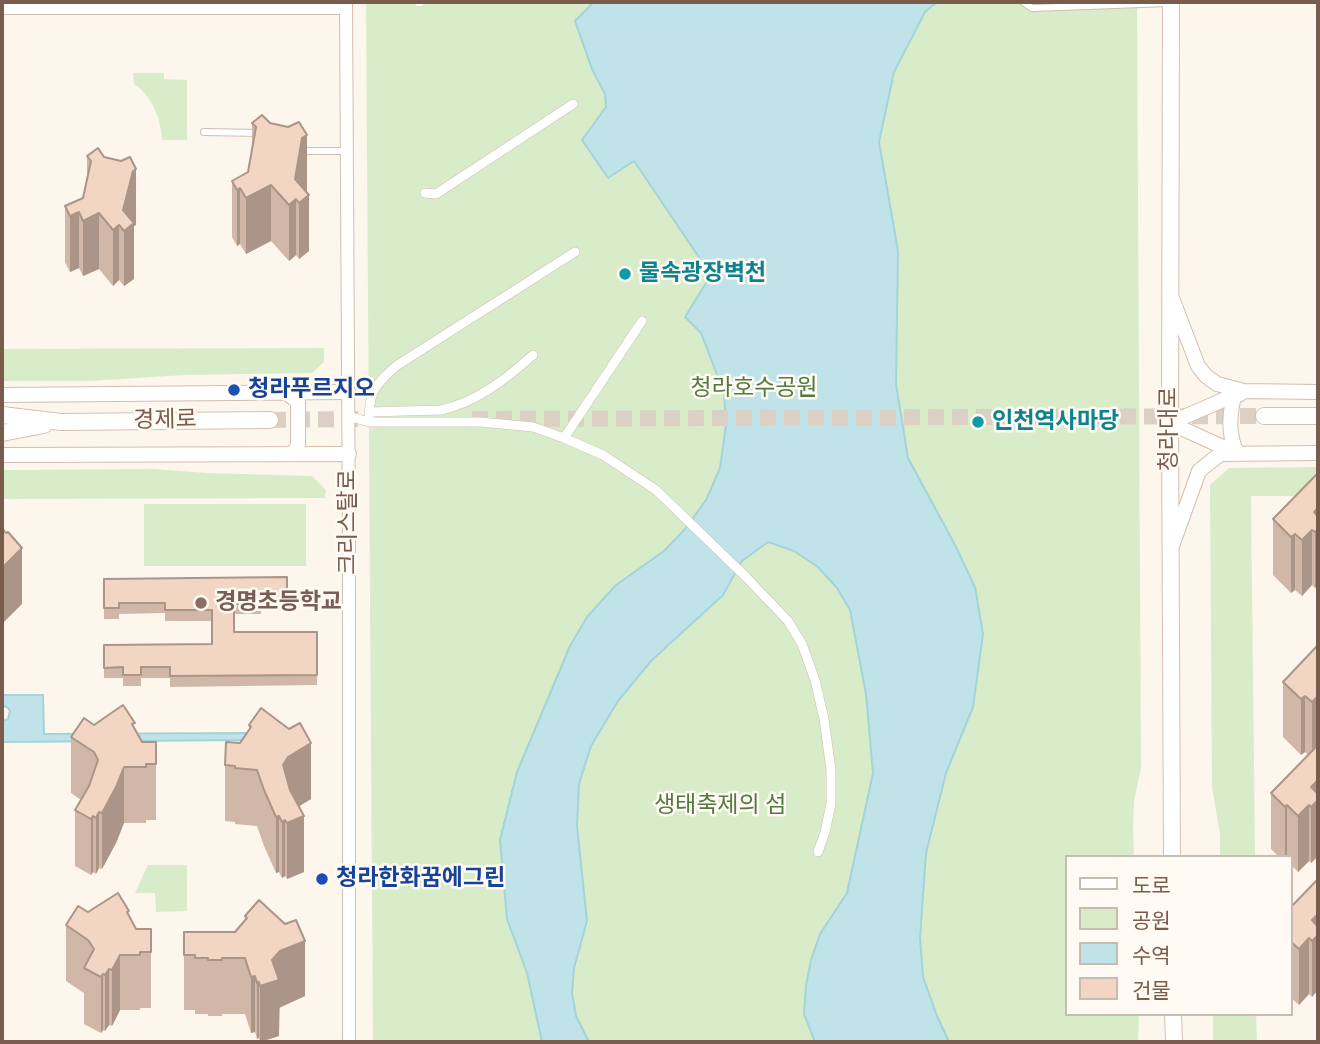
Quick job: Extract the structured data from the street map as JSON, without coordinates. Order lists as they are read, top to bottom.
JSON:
{
  "streets": {
    "main road": ["경제로", "청라대로"],
    "street": ["크리스탈로"]
  },
  "parks": ["청라호수공원", "생태축제의 섬"],
  "places": [
    "물속광장벽천",
    "청라푸르지오",
    "인천역사마당",
    "경명초등학교",
    "청라한화꿈에그린"
  ],
  "legend": [
    "도로",
    "공원",
    "수역",
    "건물"
  ]
}
